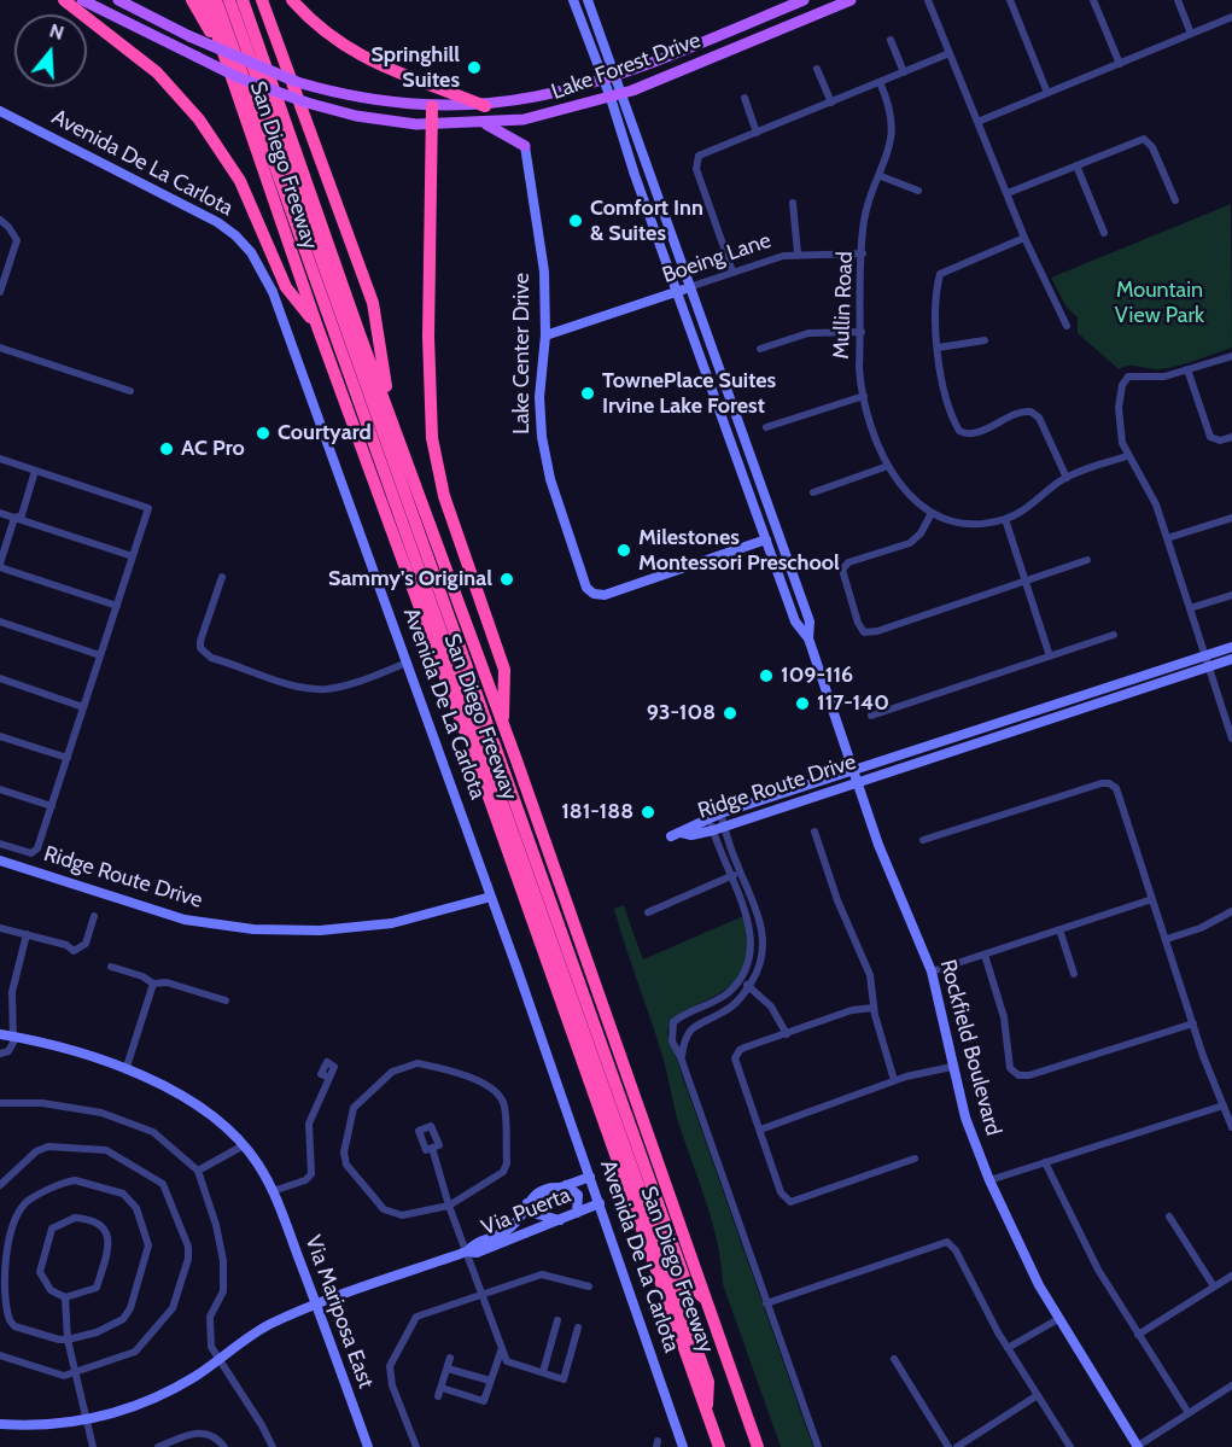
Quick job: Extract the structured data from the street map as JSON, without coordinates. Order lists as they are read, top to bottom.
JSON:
{
  "streets": {
    "highway": ["San Diego Freeway"],
    "main road": [
      "Lake Forest Drive",
      "Avenida De La Carlota",
      "Boeing Lane",
      "Lake Center Drive",
      "Ridge Route Drive",
      "Rockfield Boulevard",
      "Via Puerta",
      "Via Mariposa East"
    ],
    "street": ["Mullin Road"]
  },
  "crossings": [
    ["Lake Forest Drive", "Rockfield Boulevard"],
    ["Avenida De La Carlota", "Ridge Route Drive"],
    ["Avenida De La Carlota", "Via Puerta"],
    ["Boeing Lane", "Mullin Road"],
    ["Boeing Lane", "Lake Center Drive"],
    ["Boeing Lane", "Rockfield Boulevard"],
    ["Lake Center Drive", "Rockfield Boulevard"],
    ["Ridge Route Drive", "Rockfield Boulevard"],
    ["Via Puerta", "Via Mariposa East"]
  ],
  "parks": ["Mountain View Park"],
  "places": [
    "Springhill Suites",
    "Comfort Inn & Suites",
    "TownePlace Suites Irvine Lake Forest",
    "Courtyard",
    "AC Pro",
    "Milestones Montessori Preschool",
    "Sammy's Original",
    "109-116",
    "117-140",
    "93-108",
    "181-188"
  ],
  "north": "top"
}
